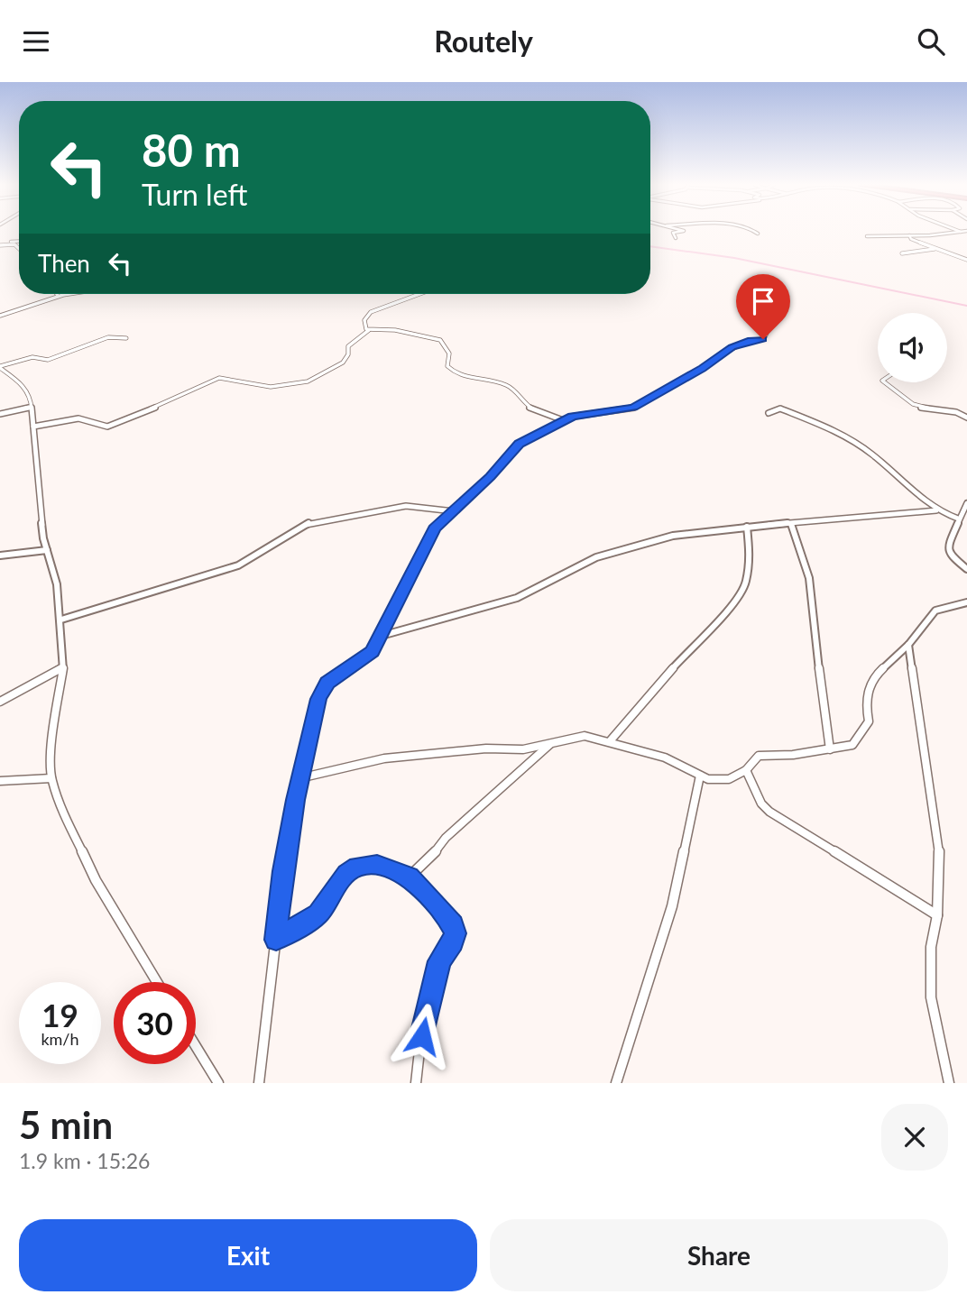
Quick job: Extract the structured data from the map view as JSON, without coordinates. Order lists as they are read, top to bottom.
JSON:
{
  "page": {
    "header": "Routely",
    "turn": ["80 m", "Turn left"],
    "then": "Then",
    "speed": "19 km/h",
    "limit": "30",
    "heading": ["5 min", "1.9 km · 15:26"],
    "buttons": ["Exit", "Share"]
  }
}
